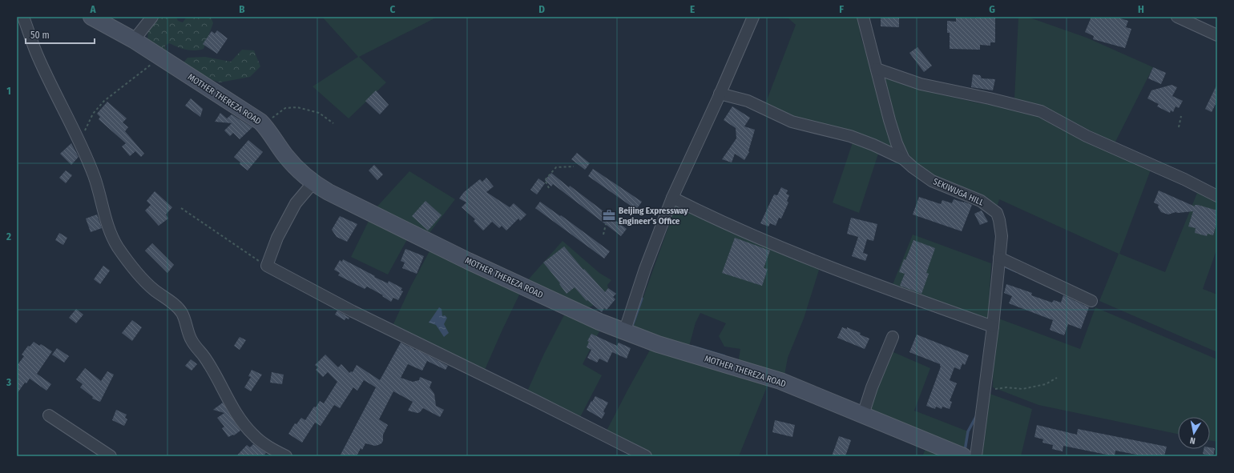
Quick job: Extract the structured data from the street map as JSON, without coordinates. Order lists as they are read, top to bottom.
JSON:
{
  "streets": {
    "street": ["MOTHER THEREZA ROAD", "SEKIWUGA HILL"]
  },
  "places": {
    "office": ["Beijing Expressway Engineer's Office"]
  },
  "scale_bar": "50 m",
  "north": "bottom",
  "grid": {
    "columns": [
      "A",
      "B",
      "C",
      "D",
      "E",
      "F",
      "G",
      "H"
    ],
    "rows": ["1", "2", "3"]
  }
}
